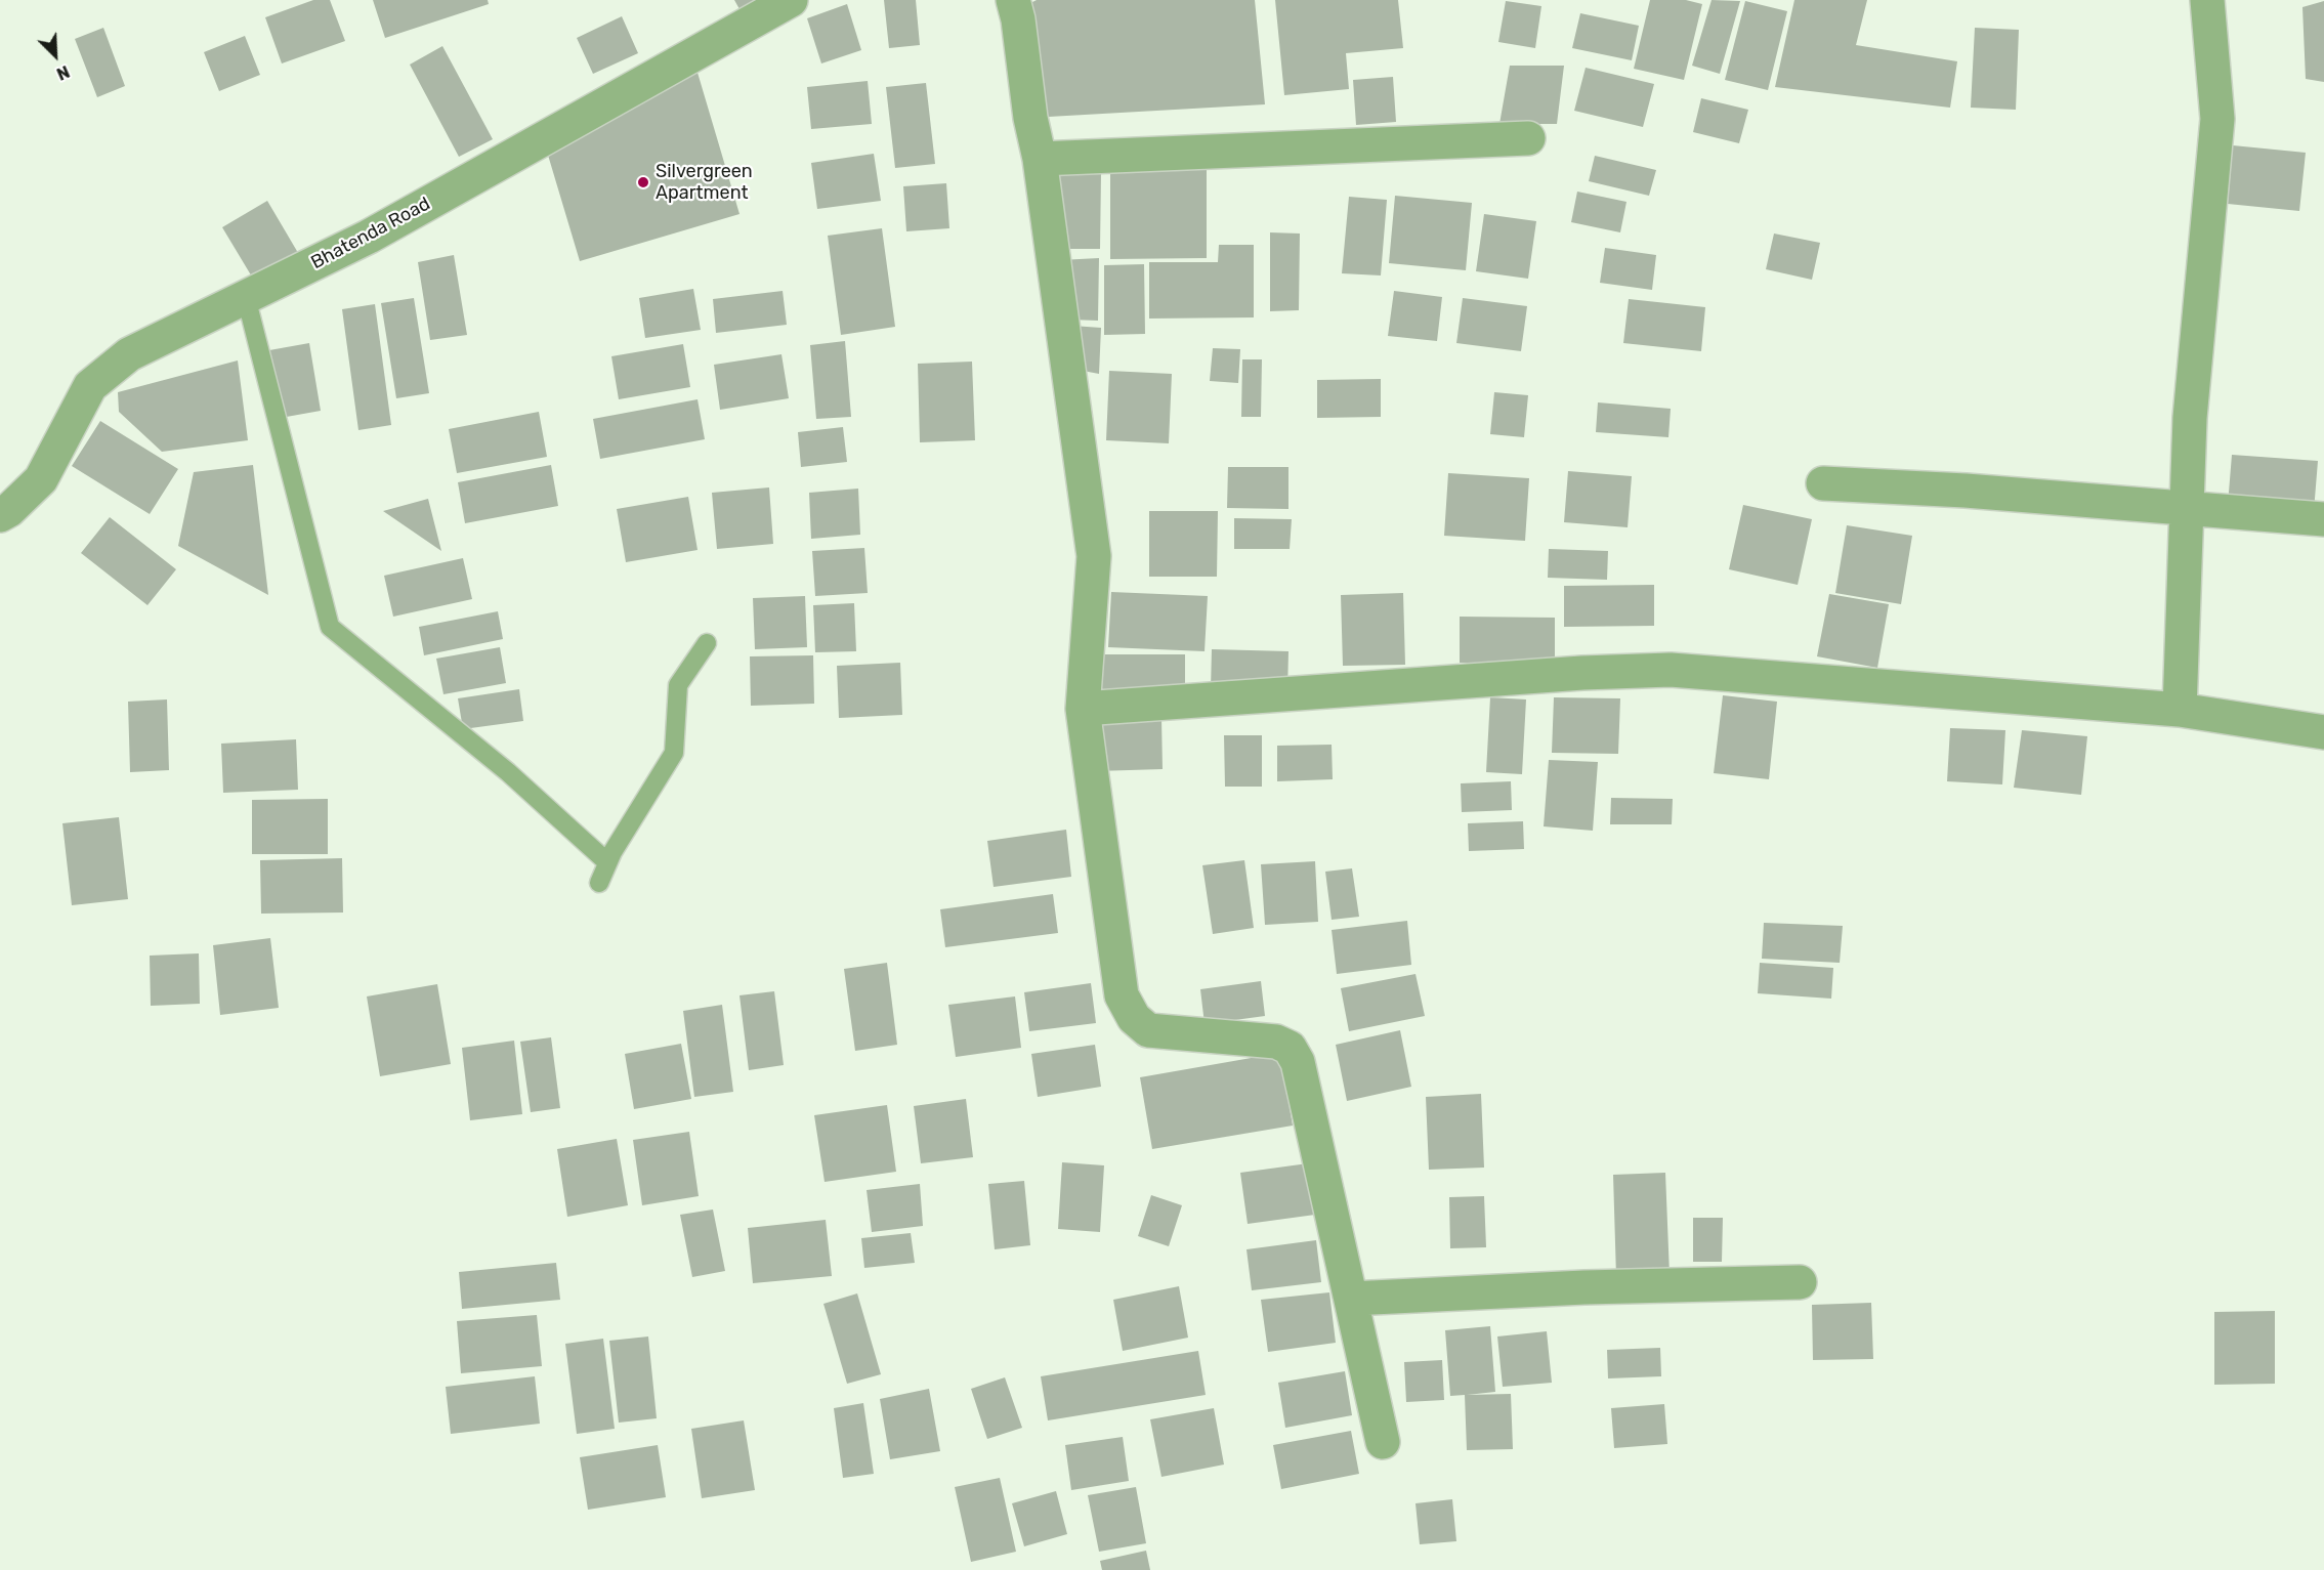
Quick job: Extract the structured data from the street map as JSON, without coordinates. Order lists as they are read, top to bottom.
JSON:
{
  "streets": {
    "street": ["Bhatenda Road"]
  },
  "places": ["Silvergreen Apartment"],
  "north": "bottom right"
}
